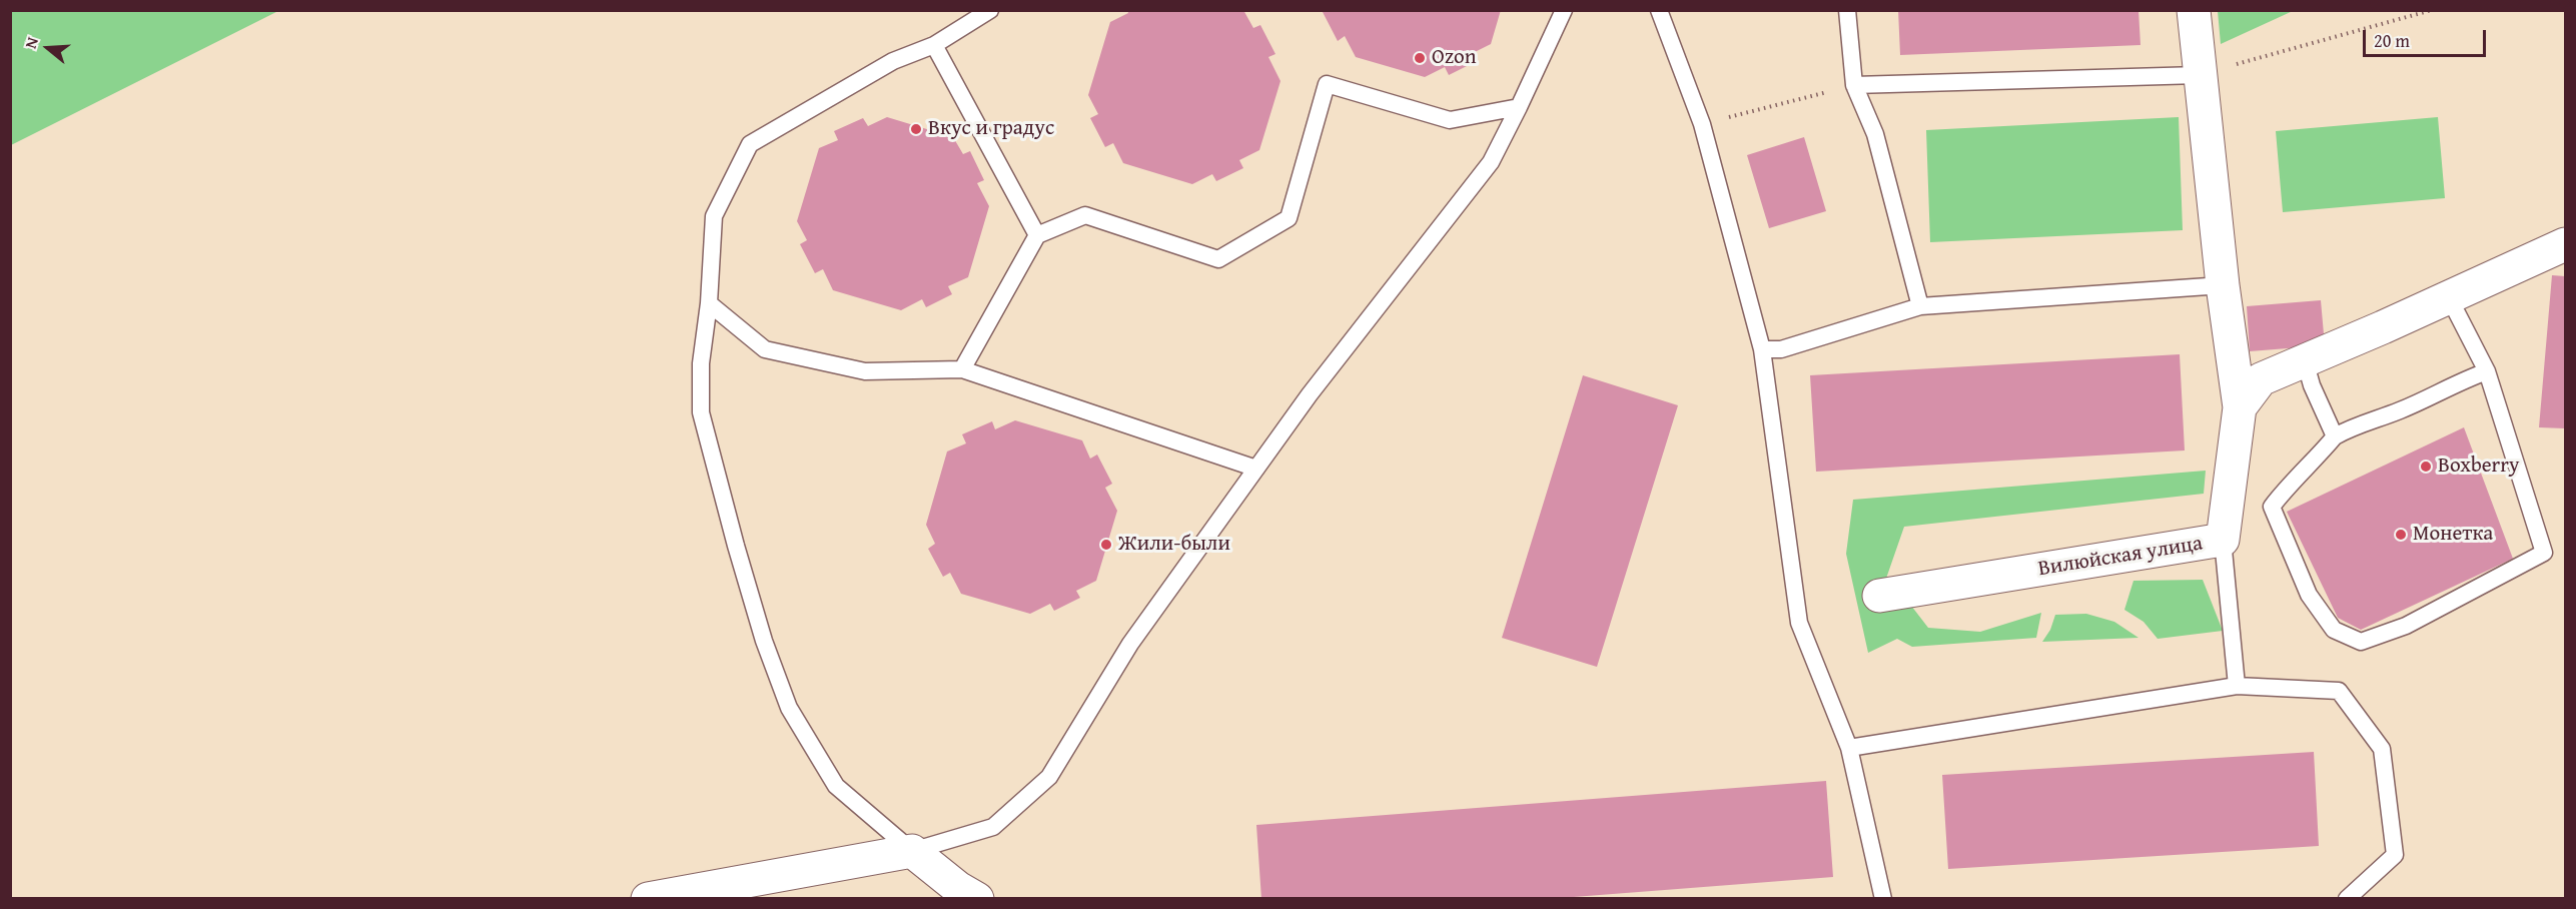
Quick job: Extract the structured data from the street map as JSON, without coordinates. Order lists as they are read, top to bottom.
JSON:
{
  "streets": {
    "street": ["Вилюйская улица"]
  },
  "places": [
    "Ozon",
    "Вкус и градус",
    "Boxberry",
    "Монетка",
    "Жили-были"
  ],
  "scale_bar": "20 m",
  "north": "left"
}
